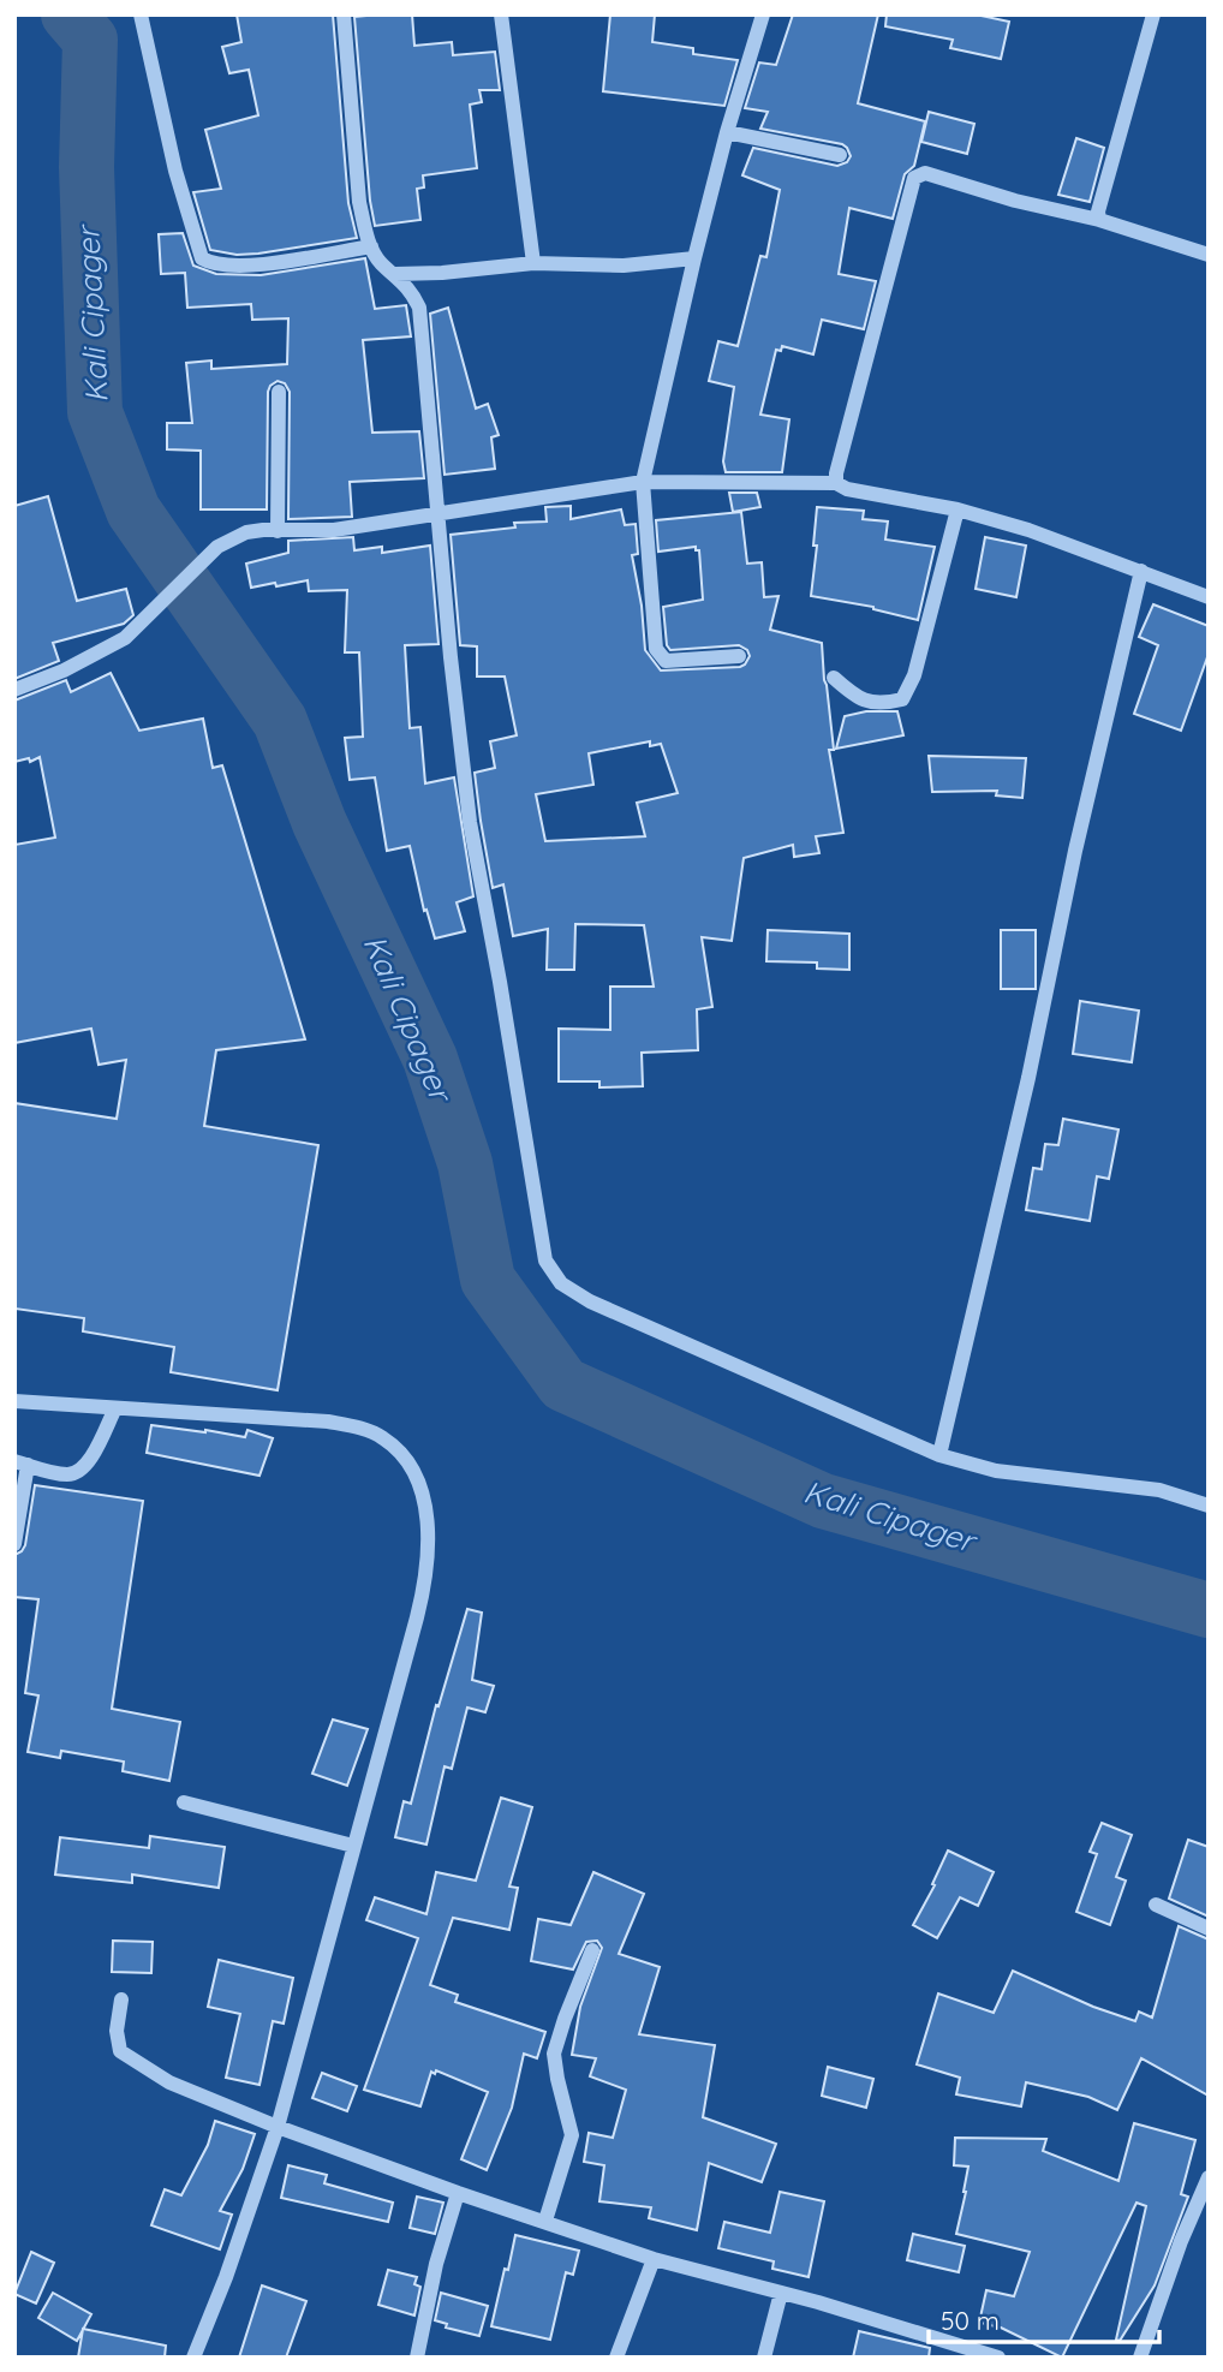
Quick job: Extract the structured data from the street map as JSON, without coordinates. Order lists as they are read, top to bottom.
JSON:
{
  "water": ["Kali Cipager"],
  "scale_bar": "50 m"
}
